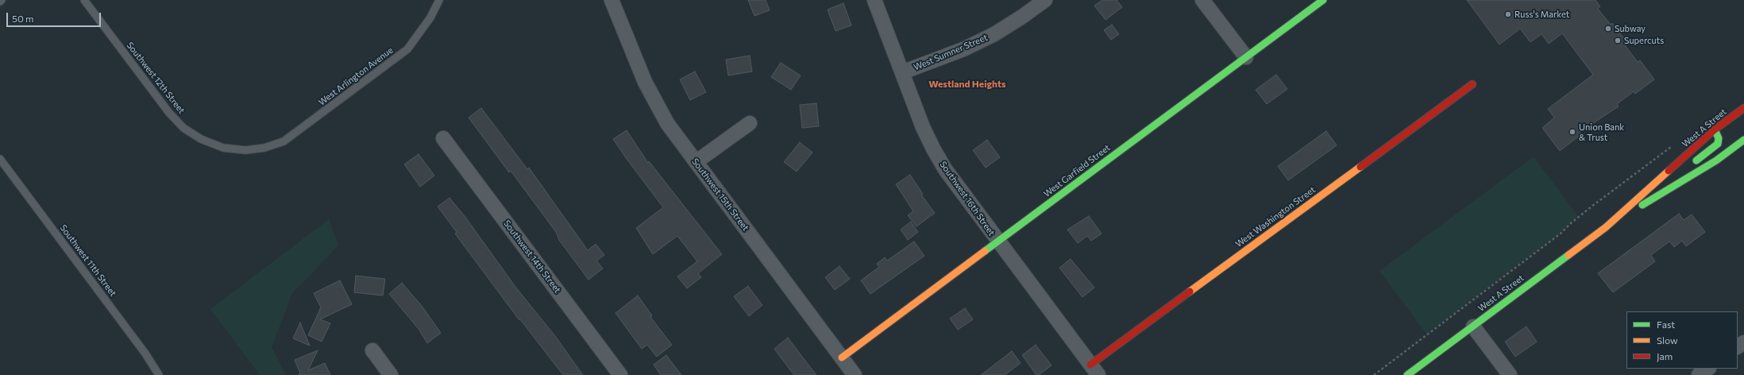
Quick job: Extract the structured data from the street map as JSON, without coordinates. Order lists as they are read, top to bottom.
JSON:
{
  "streets": {
    "street": [
      "West Sumner Street",
      "West A Street",
      "West Garfield Street",
      "Southwest 15th Street",
      "Southwest 16th Street",
      "West Washington Street",
      "Southwest 14th Street"
    ],
    "lane": ["West Arlington Avenue", "Southwest 12th Street", "Southwest 11th Street"]
  },
  "crossings": [
    ["West Sumner Street", "Southwest 16th Street"],
    ["West Arlington Avenue", "Southwest 12th Street"],
    ["West Garfield Street", "Southwest 15th Street"],
    ["West Garfield Street", "Southwest 16th Street"],
    ["Southwest 16th Street", "West Washington Street"]
  ],
  "districts": ["Westland Heights"],
  "places": [
    "Russ's Market",
    "Subway",
    "Supercuts",
    "Union Bank & Trust"
  ],
  "legend": ["Fast", "Slow", "Jam"],
  "scale_bar": "50 m"
}
